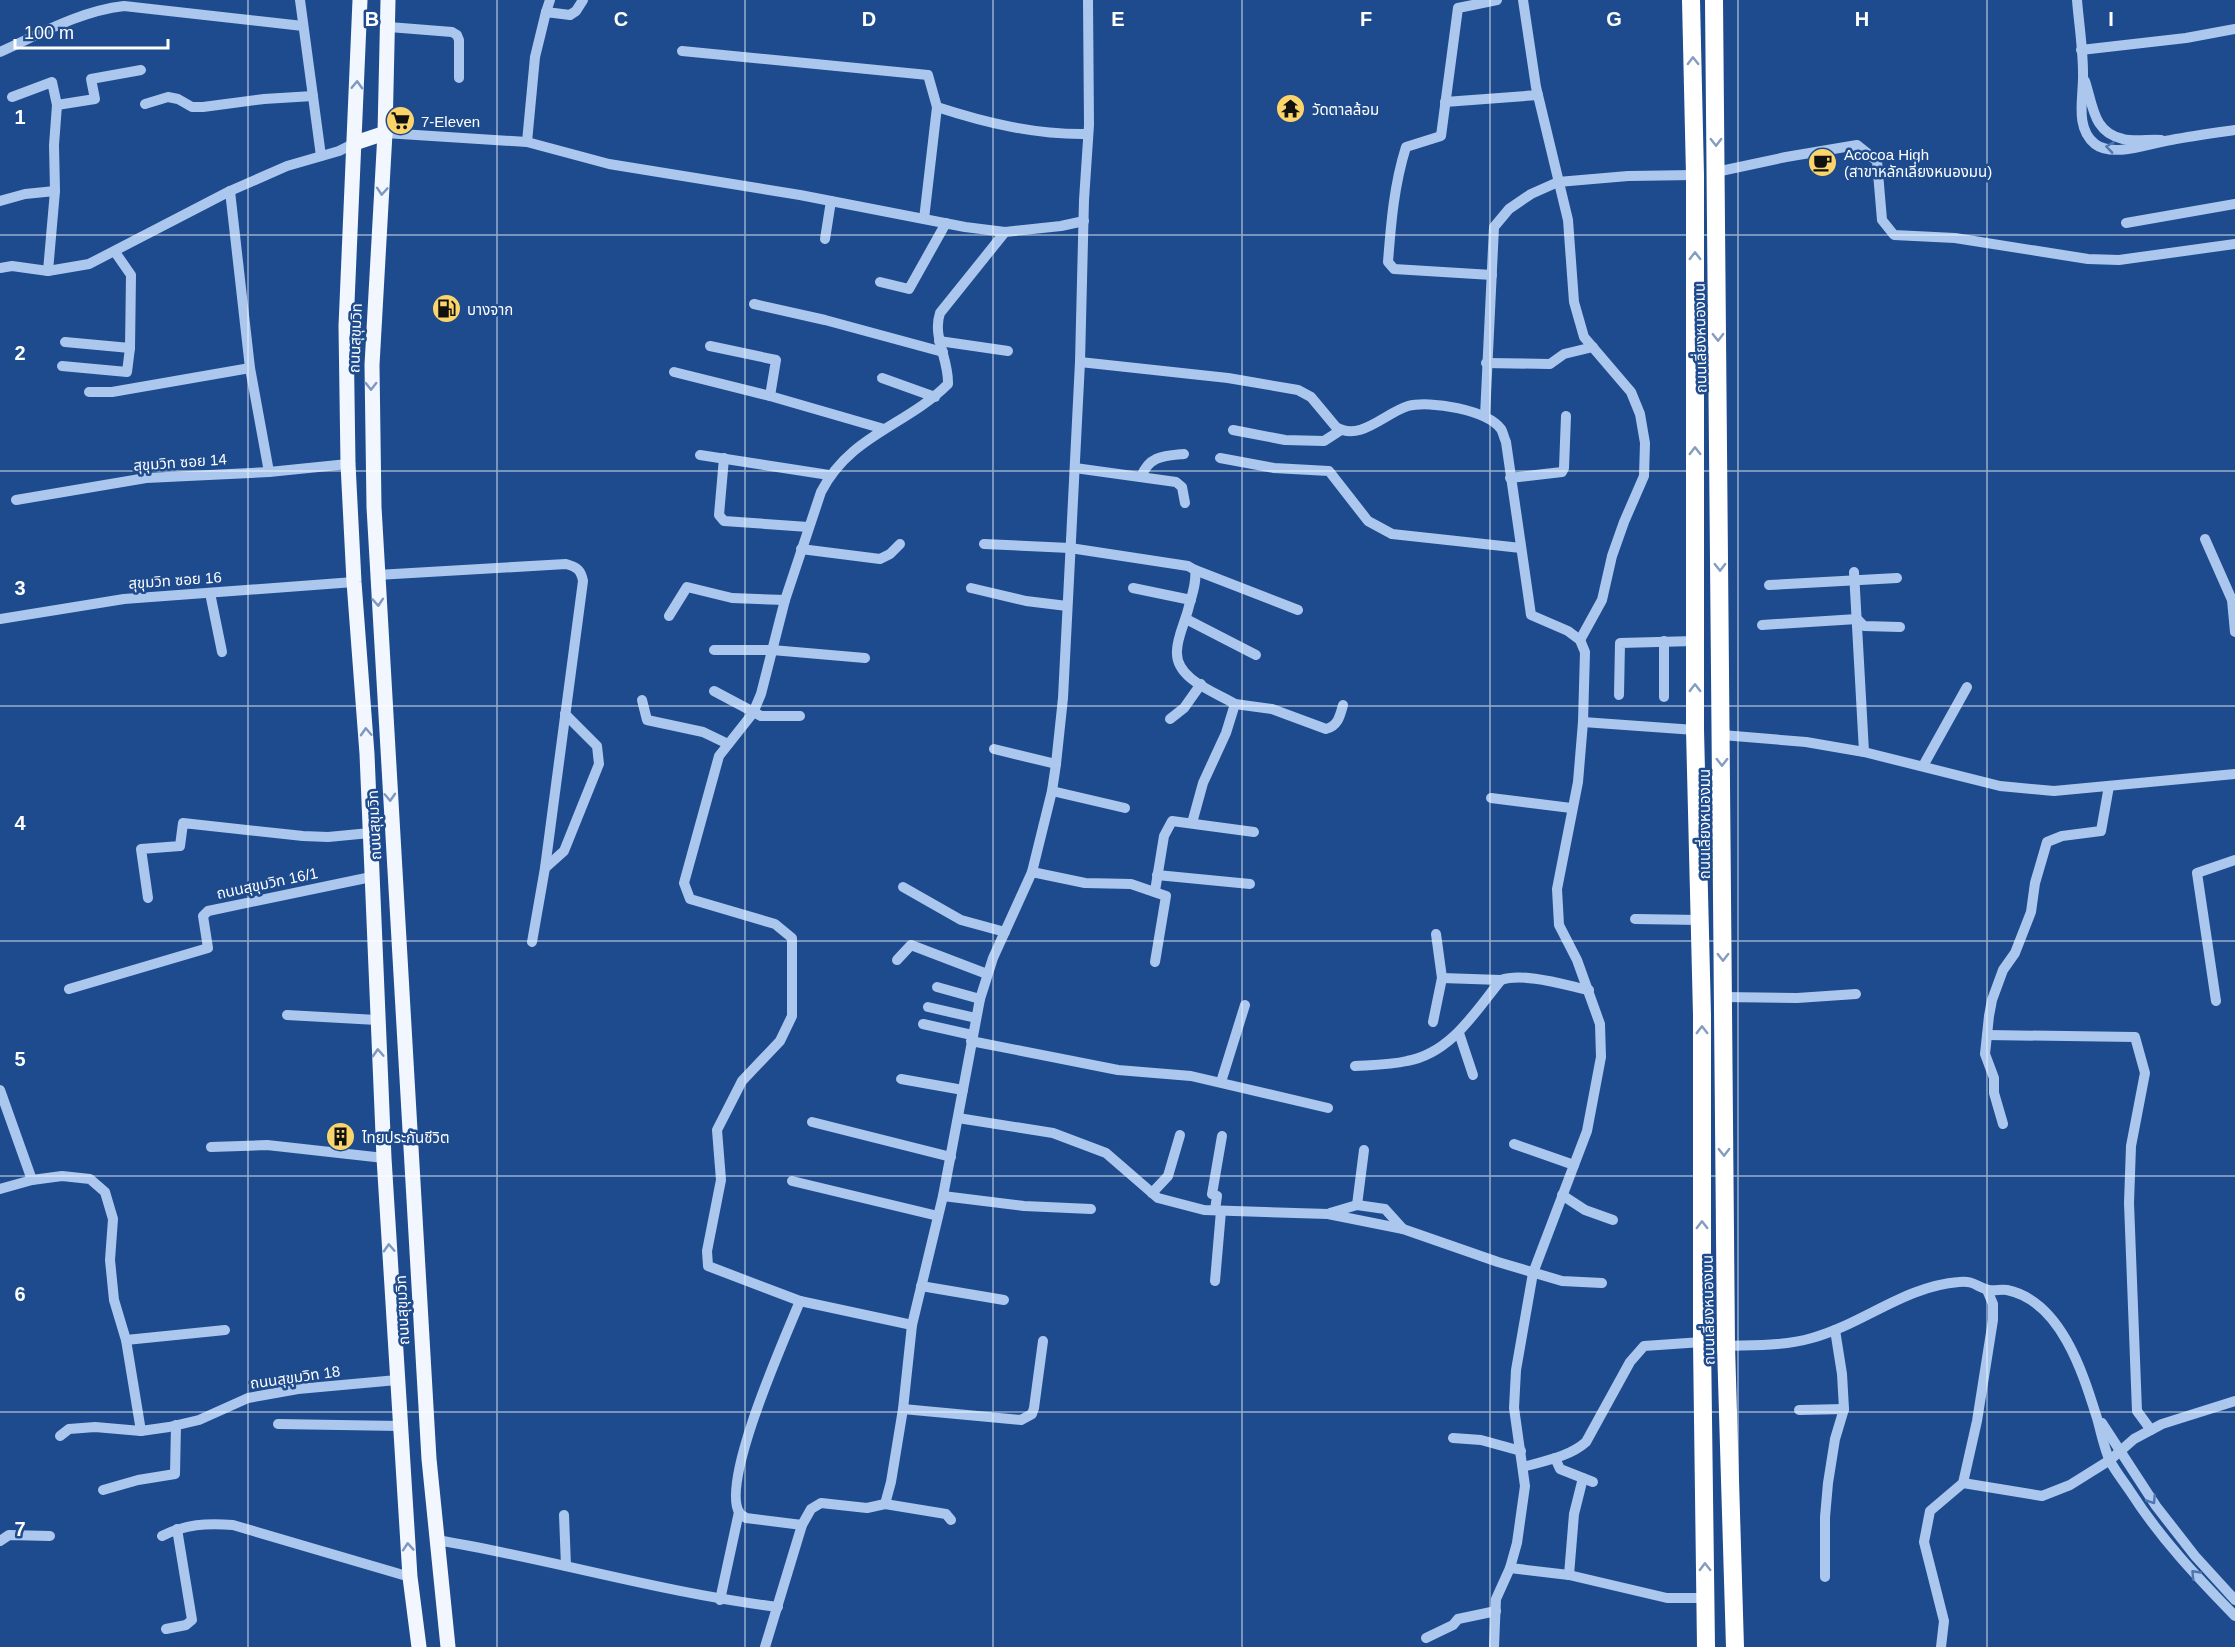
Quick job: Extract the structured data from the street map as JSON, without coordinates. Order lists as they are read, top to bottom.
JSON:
{
  "streets": {
    "highway": ["ถนนเลี่ยงหนองมน"],
    "main road": ["ถนนสุขุมวิท"],
    "street": [
      "สุขุมวิท ซอย 14",
      "สุขุมวิท ซอย 16",
      "ถนนสุขุมวิท 16/1",
      "ถนนสุขุมวิท 18"
    ]
  },
  "crossings": [
    ["ถนนสุขุมวิท", "สุขุมวิท ซอย 14"],
    ["ถนนสุขุมวิท", "สุขุมวิท ซอย 16"],
    ["ถนนสุขุมวิท", "ถนนสุขุมวิท 16/1"],
    ["ถนนสุขุมวิท", "ถนนสุขุมวิท 18"]
  ],
  "places": {
    "temple": ["วัดตาลล้อม"],
    "supermarket": ["7-Eleven"],
    "cafe": ["Acocoa High (สาขาหลักเลี่ยงหนองมน)"],
    "fuel station": ["บางจาก"],
    "building": ["ไทยประกันชีวิต"]
  },
  "scale_bar": "100 m",
  "grid": {
    "columns": [
      "B",
      "C",
      "D",
      "E",
      "F",
      "G",
      "H",
      "I"
    ],
    "rows": [
      "1",
      "2",
      "3",
      "4",
      "5",
      "6",
      "7"
    ]
  }
}
